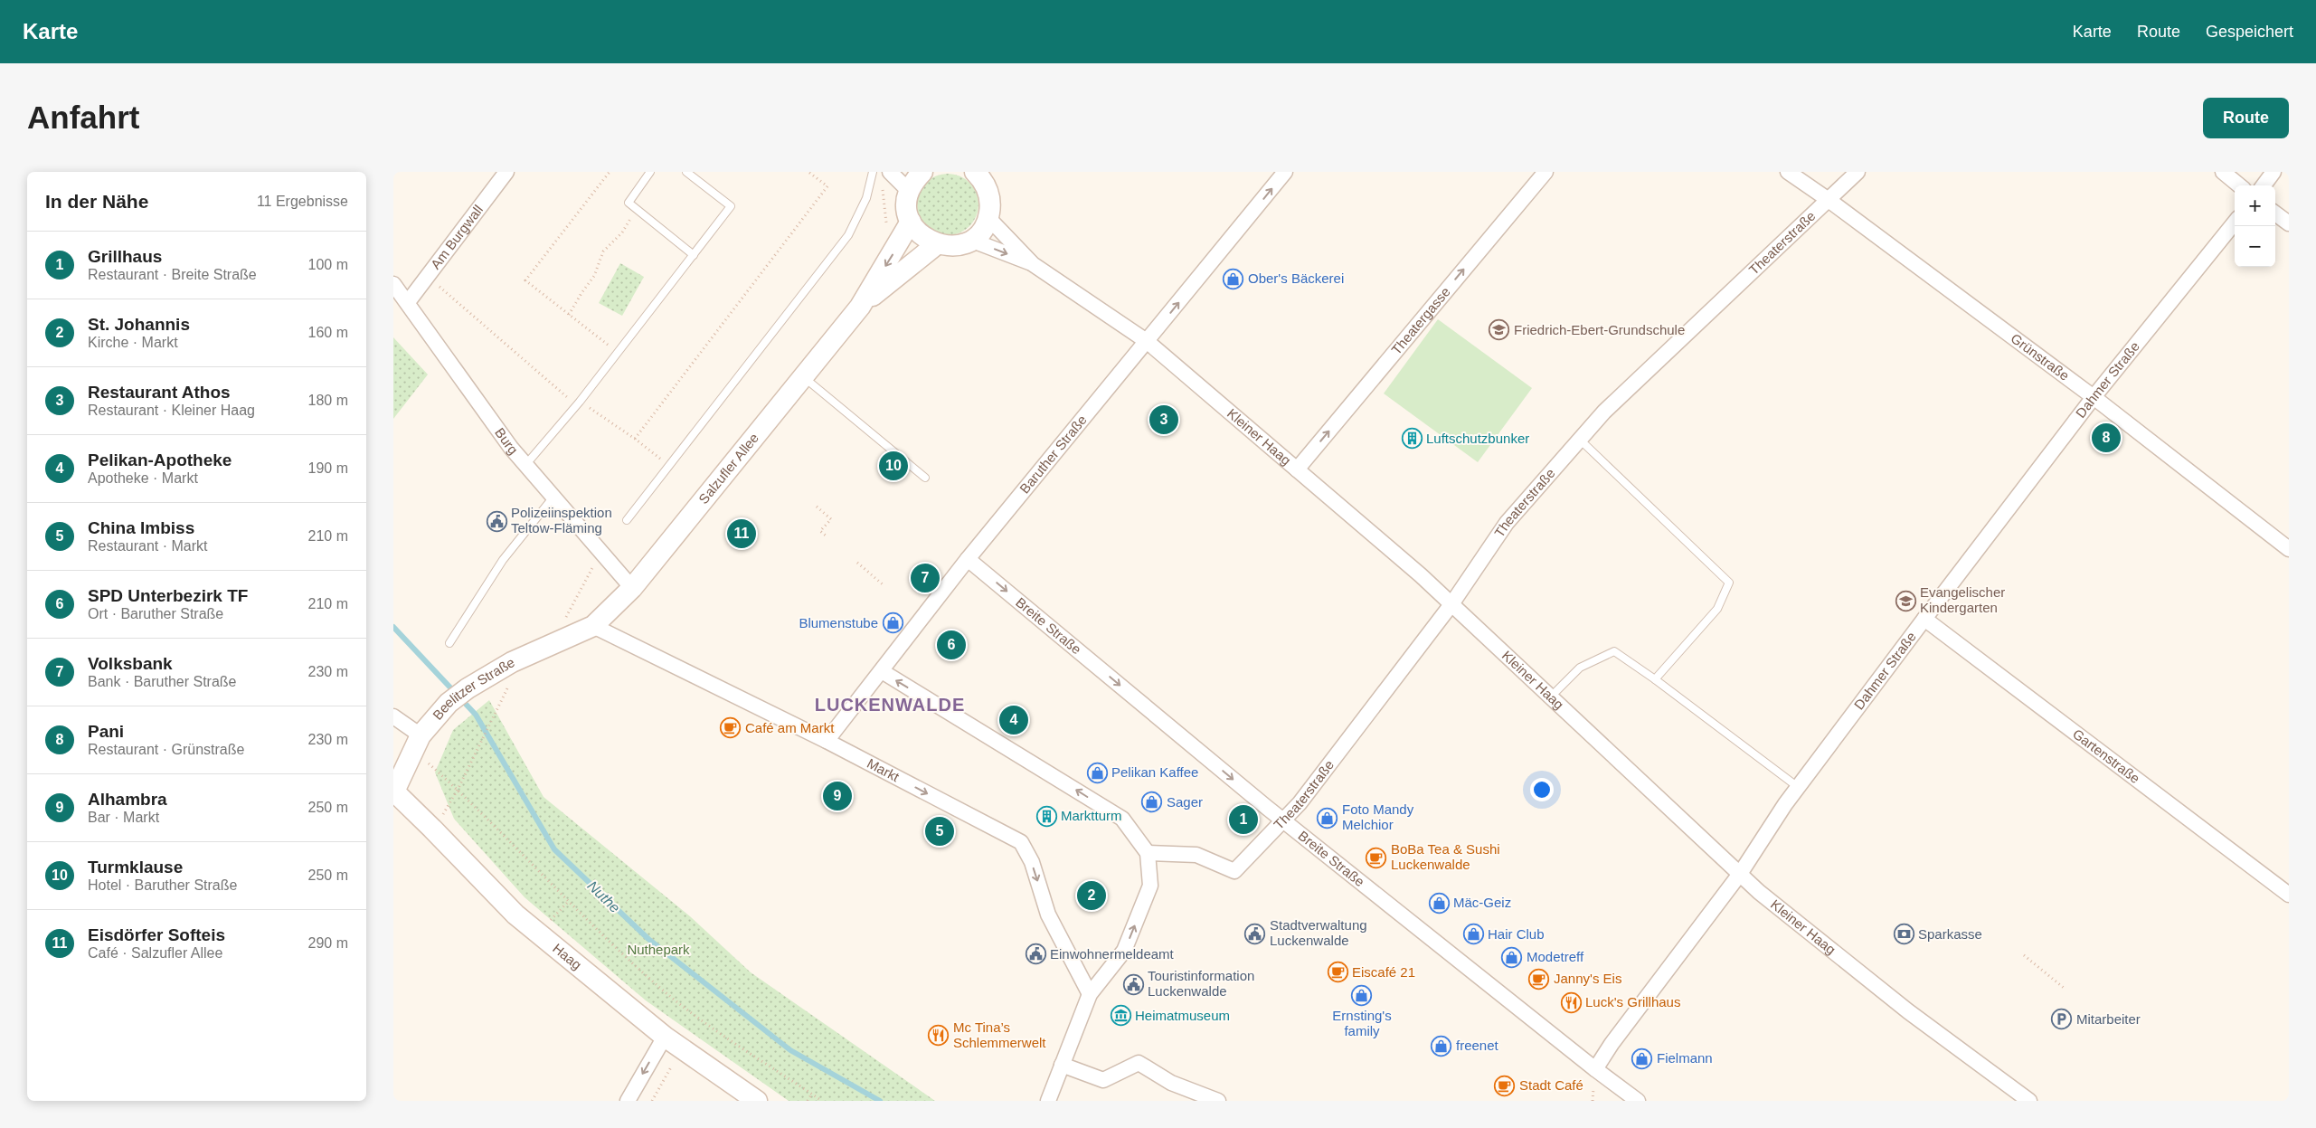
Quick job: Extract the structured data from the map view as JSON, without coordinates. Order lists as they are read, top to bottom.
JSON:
{
  "streets": {
    "main road": ["Salzufler Allee", "Beelitzer Straße", "Haag"],
    "street": [
      "Am Burgwall",
      "Theaterstraße",
      "Theatergasse",
      "Grünstraße",
      "Dahmer Straße",
      "Kleiner Haag",
      "Burg",
      "Baruther Straße",
      "Breite Straße",
      "Gartenstraße",
      "Markt"
    ]
  },
  "crossings": [
    ["Am Burgwall", "Burg"],
    ["Theaterstraße", "Grünstraße"],
    ["Theaterstraße", "Kleiner Haag"],
    ["Theaterstraße", "Breite Straße"],
    ["Theatergasse", "Kleiner Haag"],
    ["Grünstraße", "Dahmer Straße"],
    ["Dahmer Straße", "Kleiner Haag"],
    ["Dahmer Straße", "Breite Straße"],
    ["Dahmer Straße", "Gartenstraße"],
    ["Kleiner Haag", "Baruther Straße"],
    ["Burg", "Salzufler Allee"],
    ["Baruther Straße", "Breite Straße"],
    ["Baruther Straße", "Markt"],
    ["Salzufler Allee", "Beelitzer Straße"],
    ["Salzufler Allee", "Markt"],
    ["Beelitzer Straße", "Markt"],
    ["Beelitzer Straße", "Haag"]
  ],
  "one_way": ["Theatergasse"],
  "districts": ["LUCKENWALDE"],
  "water": ["Nuthe"],
  "parks": ["Nuthepark"],
  "places": {
    "shop": [
      "Ober's Bäckerei",
      "Blumenstube",
      "Pelikan Kaffee",
      "Sager",
      "Foto Mandy Melchior",
      "Mäc-Geiz",
      "Hair Club",
      "Modetreff",
      "Ernsting's family",
      "freenet",
      "Fielmann"
    ],
    "school or university": ["Friedrich-Ebert-Grundschule", "Evangelischer Kindergarten"],
    "building": ["Luftschutzbunker", "Marktturm"],
    "public building": [
      "Polizeiinspektion Teltow-Fläming",
      "Stadtverwaltung Luckenwalde",
      "Einwohnermeldeamt",
      "Touristinformation Luckenwalde"
    ],
    "cafe": [
      "Café am Markt",
      "BoBa Tea & Sushi Luckenwalde",
      "Eiscafé 21",
      "Janny's Eis",
      "Stadt Café"
    ],
    "bank": ["Sparkasse"],
    "restaurant": ["Luck's Grillhaus", "Mc Tina’s Schlemmerwelt"],
    "museum": ["Heimatmuseum"],
    "parking": ["Mitarbeiter"]
  },
  "page": {
    "header": "Karte",
    "nav": ["Karte", "Route", "Gespeichert"],
    "buttons": "Route",
    "title": "Anfahrt",
    "heading": ["In der Nähe", "11 Ergebnisse"],
    "map_buttons": ["+", "−"],
    "list": [
      {
        "mark": "1",
        "name": "Grillhaus",
        "note": "Restaurant · Breite Straße",
        "value": "100 m"
      },
      {
        "mark": "2",
        "name": "St. Johannis",
        "note": "Kirche · Markt",
        "value": "160 m"
      },
      {
        "mark": "3",
        "name": "Restaurant Athos",
        "note": "Restaurant · Kleiner Haag",
        "value": "180 m"
      },
      {
        "mark": "4",
        "name": "Pelikan-Apotheke",
        "note": "Apotheke · Markt",
        "value": "190 m"
      },
      {
        "mark": "5",
        "name": "China Imbiss",
        "note": "Restaurant · Markt",
        "value": "210 m"
      },
      {
        "mark": "6",
        "name": "SPD Unterbezirk TF",
        "note": "Ort · Baruther Straße",
        "value": "210 m"
      },
      {
        "mark": "7",
        "name": "Volksbank",
        "note": "Bank · Baruther Straße",
        "value": "230 m"
      },
      {
        "mark": "8",
        "name": "Pani",
        "note": "Restaurant · Grünstraße",
        "value": "230 m"
      },
      {
        "mark": "9",
        "name": "Alhambra",
        "note": "Bar · Markt",
        "value": "250 m"
      },
      {
        "mark": "10",
        "name": "Turmklause",
        "note": "Hotel · Baruther Straße",
        "value": "250 m"
      },
      {
        "mark": "11",
        "name": "Eisdörfer Softeis",
        "note": "Café · Salzufler Allee",
        "value": "290 m"
      }
    ],
    "pins": [
      "3",
      "8",
      "10",
      "11",
      "7",
      "6",
      "4",
      "9",
      "1",
      "5",
      "2"
    ]
  }
}
